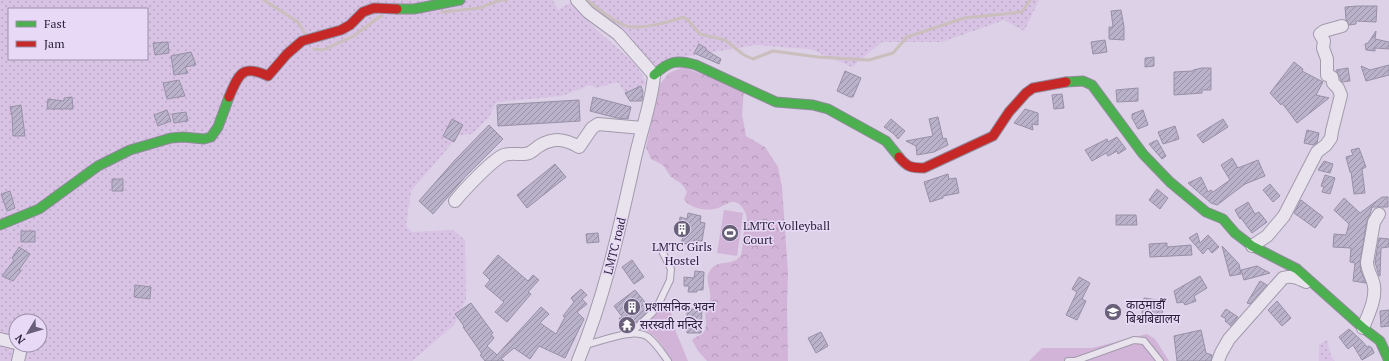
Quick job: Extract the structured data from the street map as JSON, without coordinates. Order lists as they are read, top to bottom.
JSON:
{
  "streets": {
    "street": ["LMTC road"]
  },
  "places": {
    "building": ["LMTC Girls Hostel", "प्रशासनिक भवन"],
    "sports": ["LMTC Volleyball Court"],
    "school or university": ["काठमाडौँ बिश्वबिद्यालय"],
    "temple": ["सरस्वती मन्दिर"]
  },
  "legend": ["Fast", "Jam"],
  "north": "bottom left"
}
